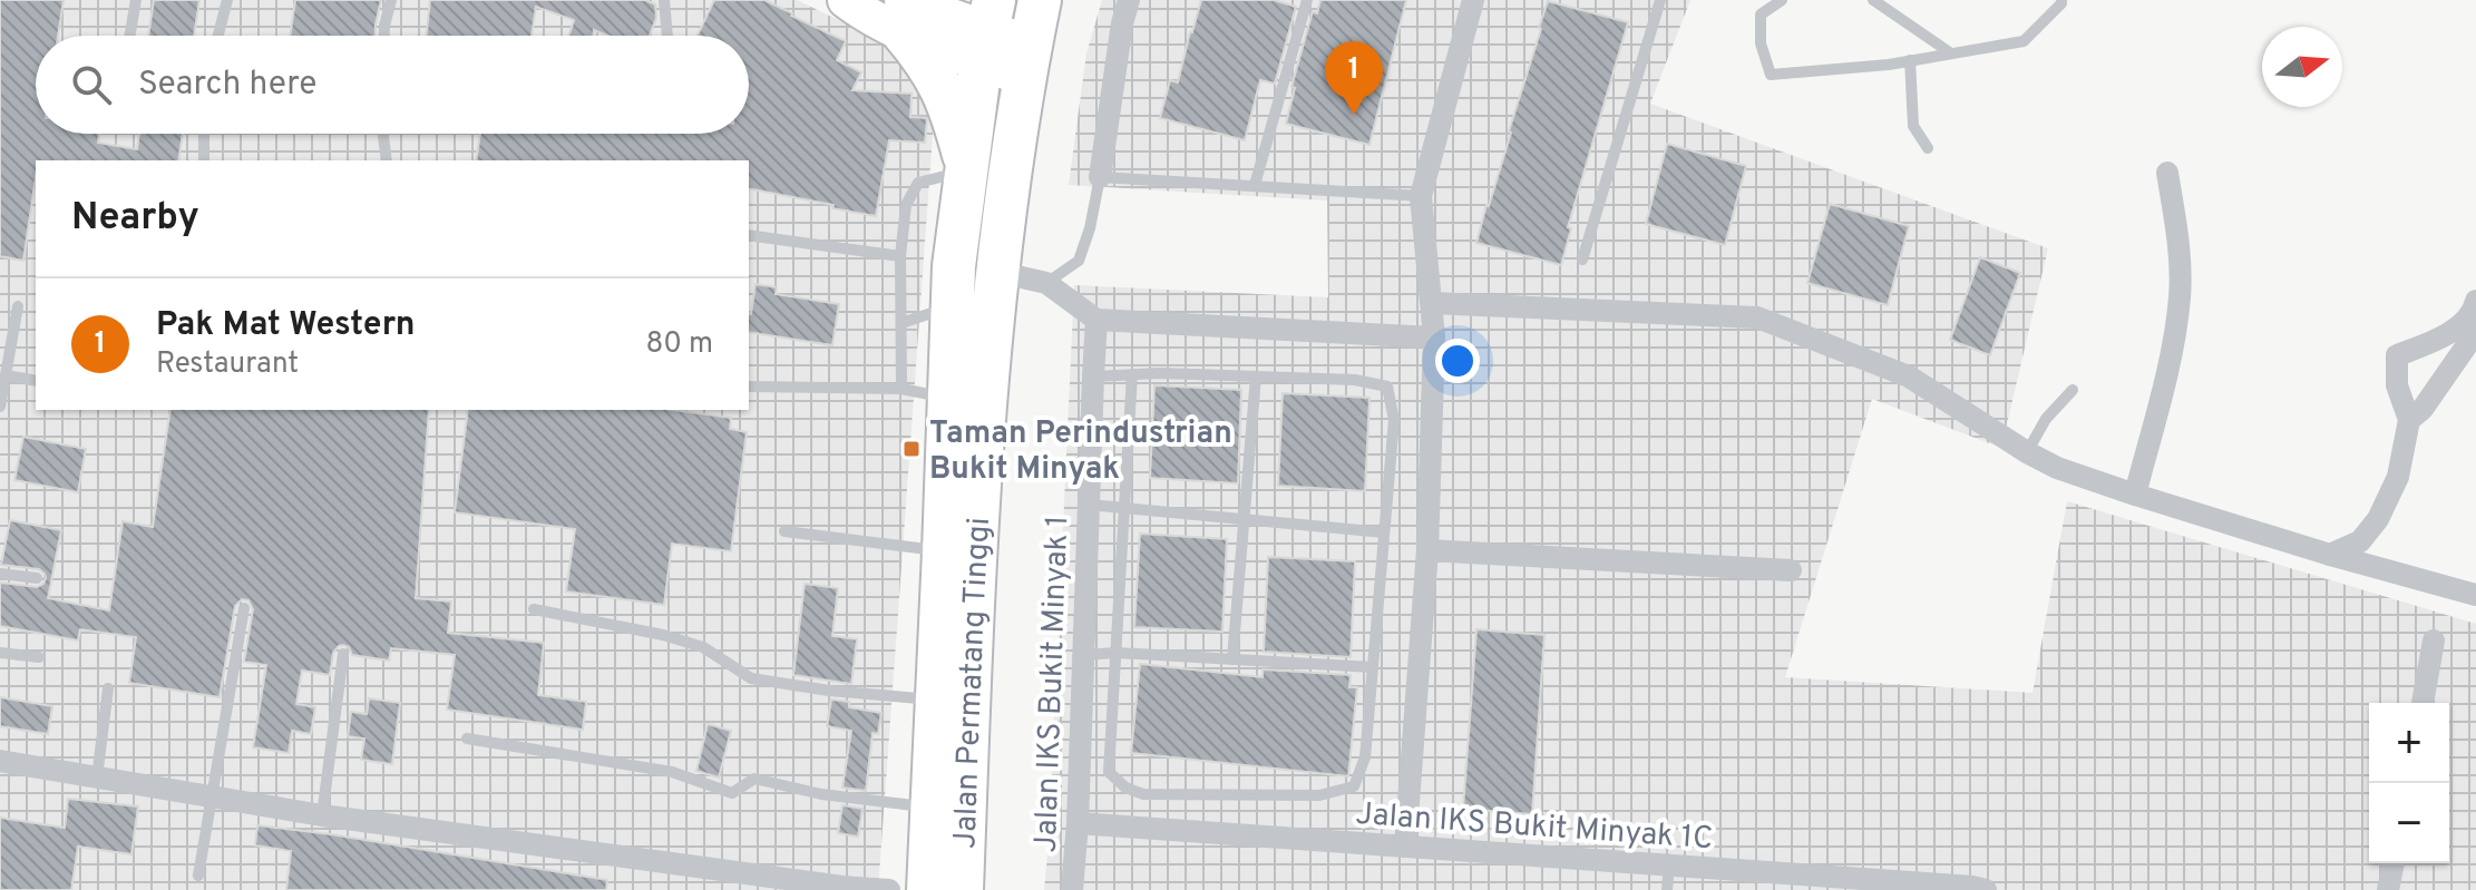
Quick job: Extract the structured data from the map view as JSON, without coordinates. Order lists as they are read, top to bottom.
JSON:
{
  "streets": {
    "highway": ["Jalan Permatang Tinggi"],
    "street": ["Jalan IKS Bukit Minyak 1", "Jalan IKS Bukit Minyak 1C"]
  },
  "crossings": [
    ["Jalan IKS Bukit Minyak 1", "Jalan IKS Bukit Minyak 1C"]
  ],
  "places": {
    "transit": ["Taman Perindustrian Bukit Minyak"]
  },
  "north": "right",
  "page": {
    "search": "Search here",
    "pins": "1",
    "heading": "Nearby",
    "list": [
      {
        "mark": "1",
        "name": "Pak Mat Western",
        "note": "Restaurant",
        "value": "80 m"
      }
    ],
    "map_buttons": ["+", "−"]
  }
}
